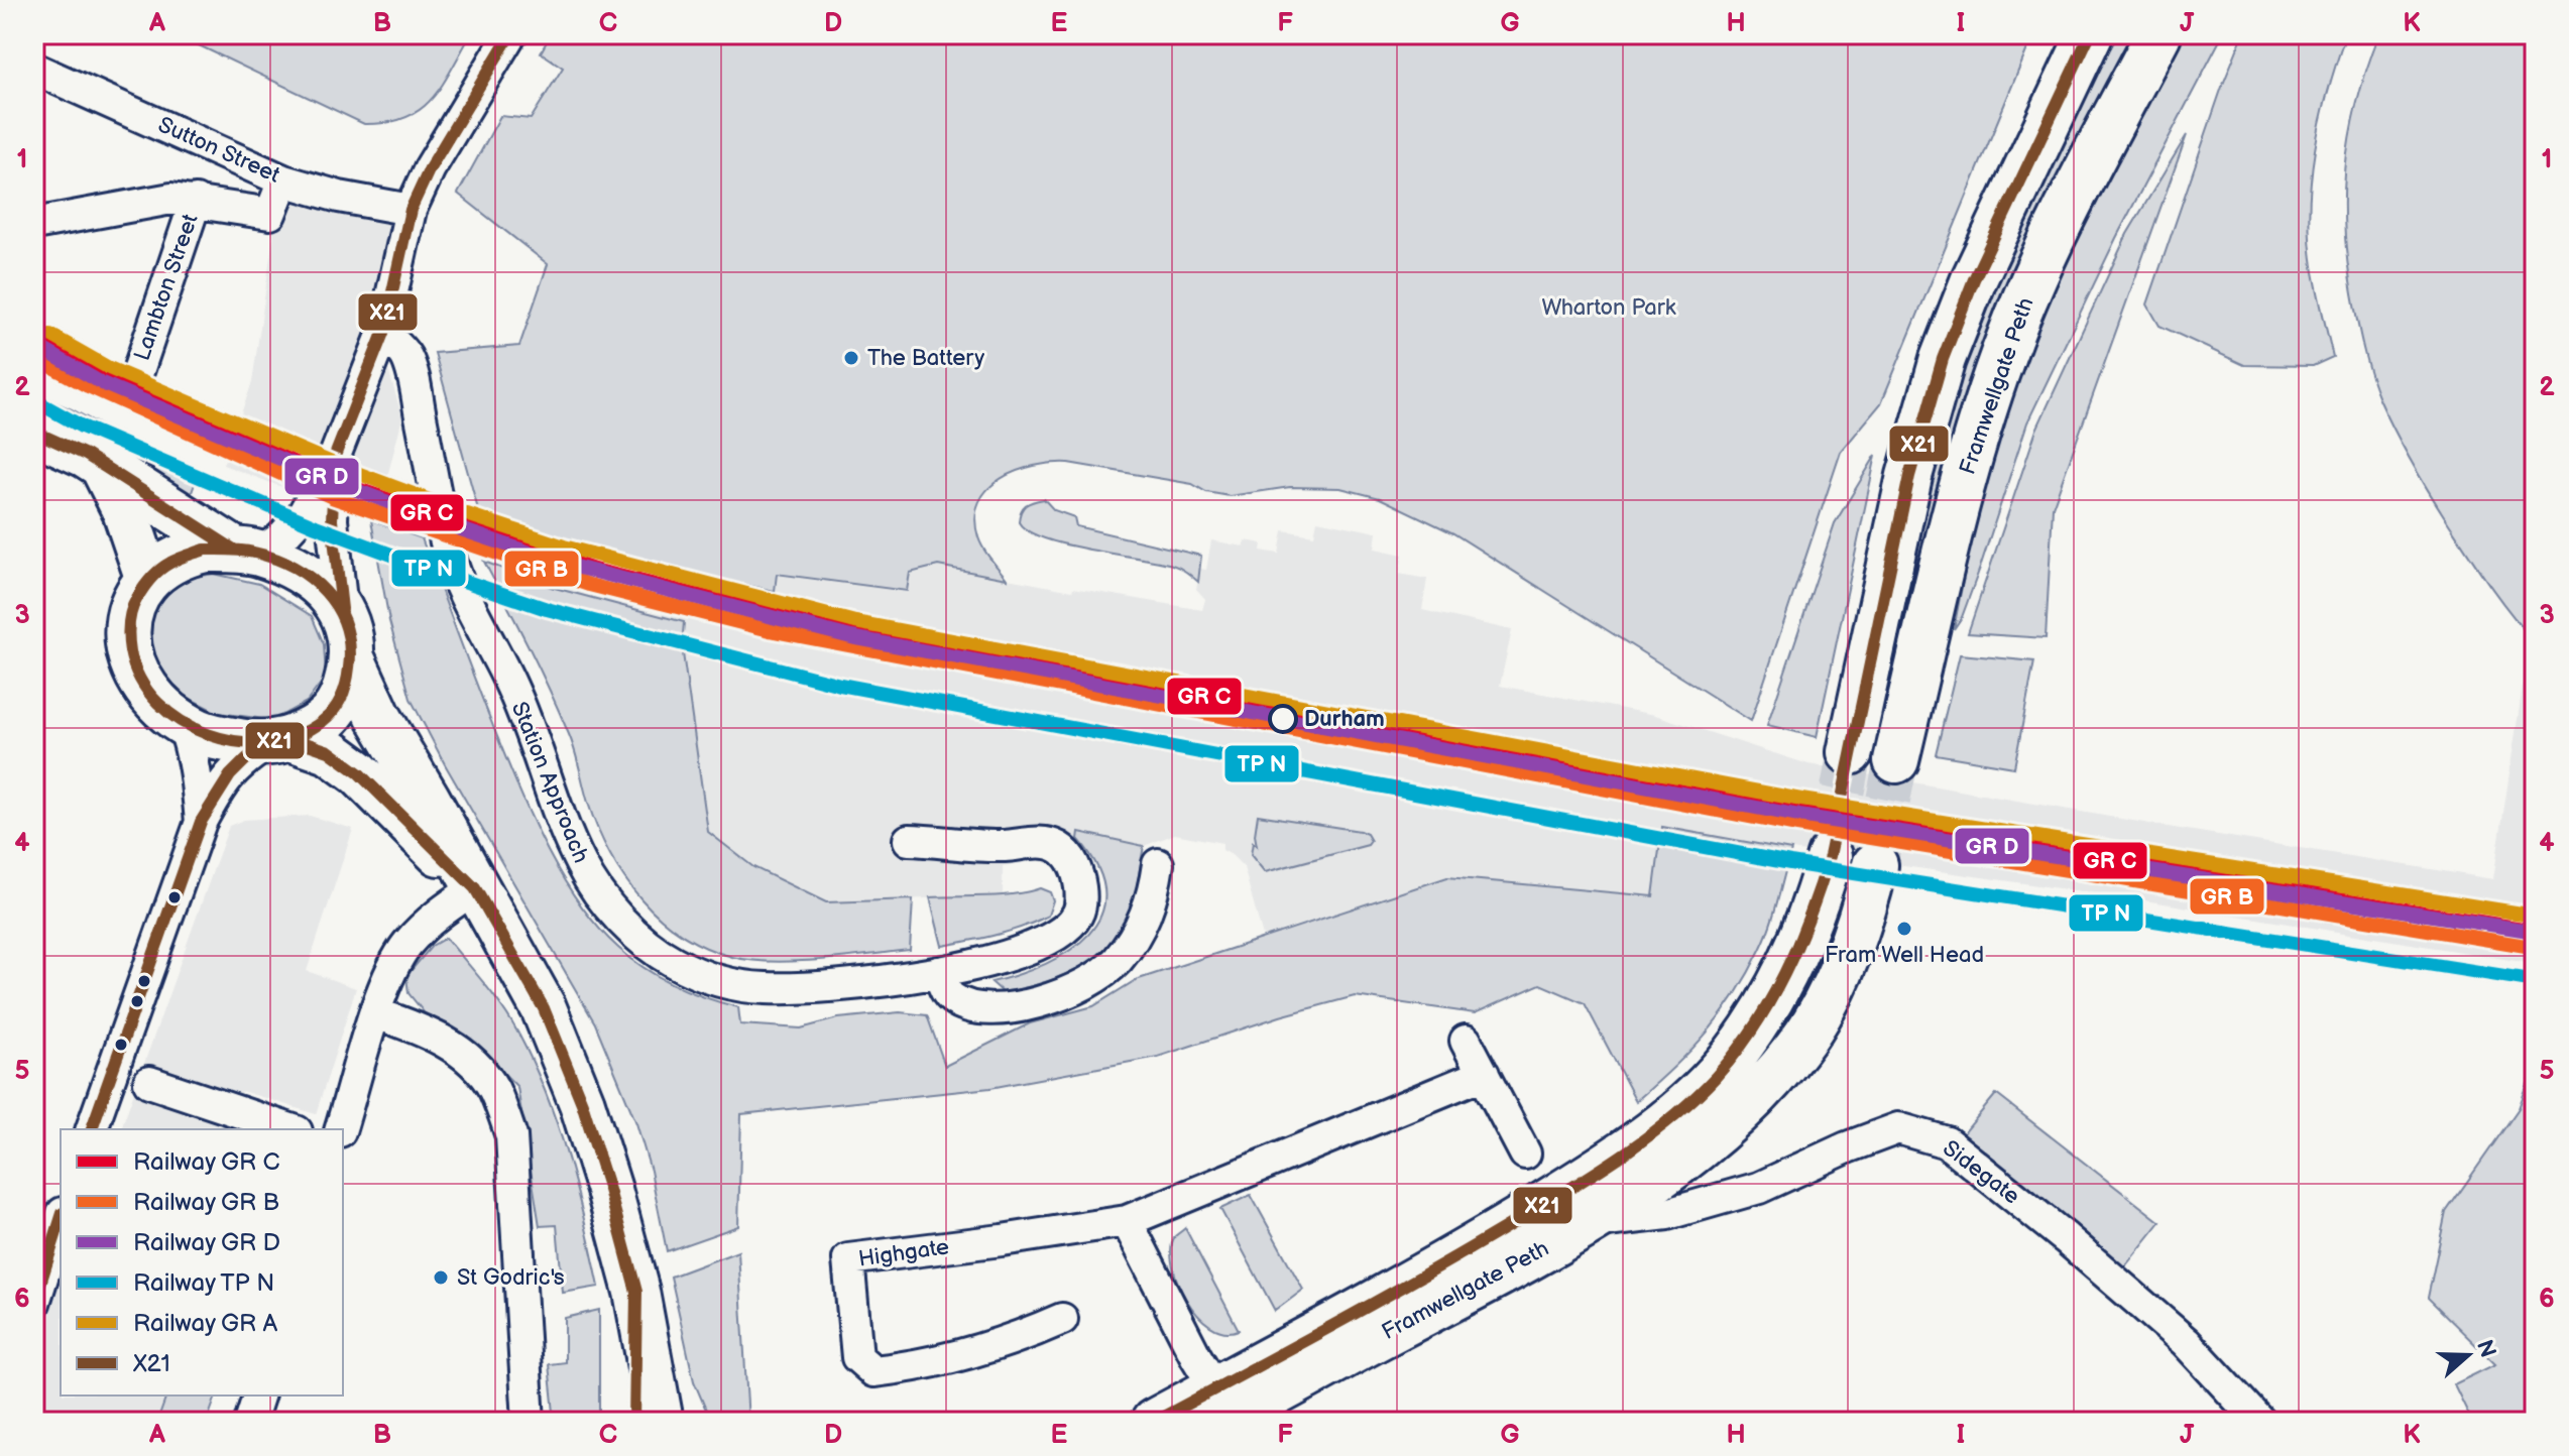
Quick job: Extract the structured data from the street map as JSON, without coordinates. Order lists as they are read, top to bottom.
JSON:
{
  "streets": {
    "highway": ["Framwellgate Peth"],
    "street": [
      "Sutton Street",
      "Lambton Street",
      "Station Approach",
      "Sidegate",
      "Highgate"
    ]
  },
  "crossings": [
    ["Framwellgate Peth", "Sidegate"]
  ],
  "parks": ["Wharton Park"],
  "places": [
    "The Battery",
    "Durham",
    "Fram Well Head",
    "St Godric's"
  ],
  "lines": ["transit line X21"],
  "legend": [
    "Railway GR C",
    "Railway GR B",
    "Railway GR D",
    "Railway TP N",
    "Railway GR A",
    "X21"
  ],
  "north": "right",
  "grid": {
    "columns": [
      "A",
      "B",
      "C",
      "D",
      "E",
      "F",
      "G",
      "H",
      "I",
      "J",
      "K"
    ],
    "rows": [
      "1",
      "2",
      "3",
      "4",
      "5",
      "6"
    ]
  }
}
